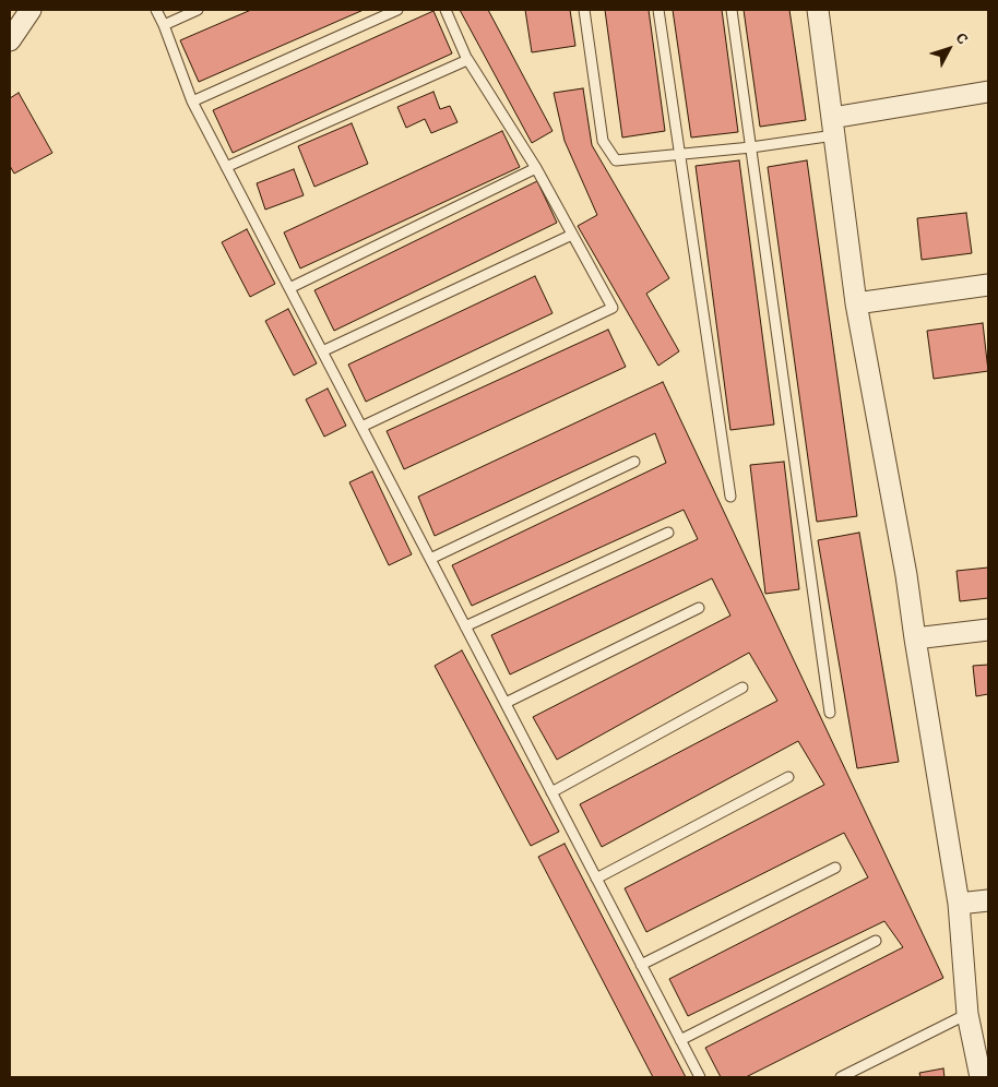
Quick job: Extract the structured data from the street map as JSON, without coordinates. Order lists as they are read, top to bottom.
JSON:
{
  "north": "top right"
}
